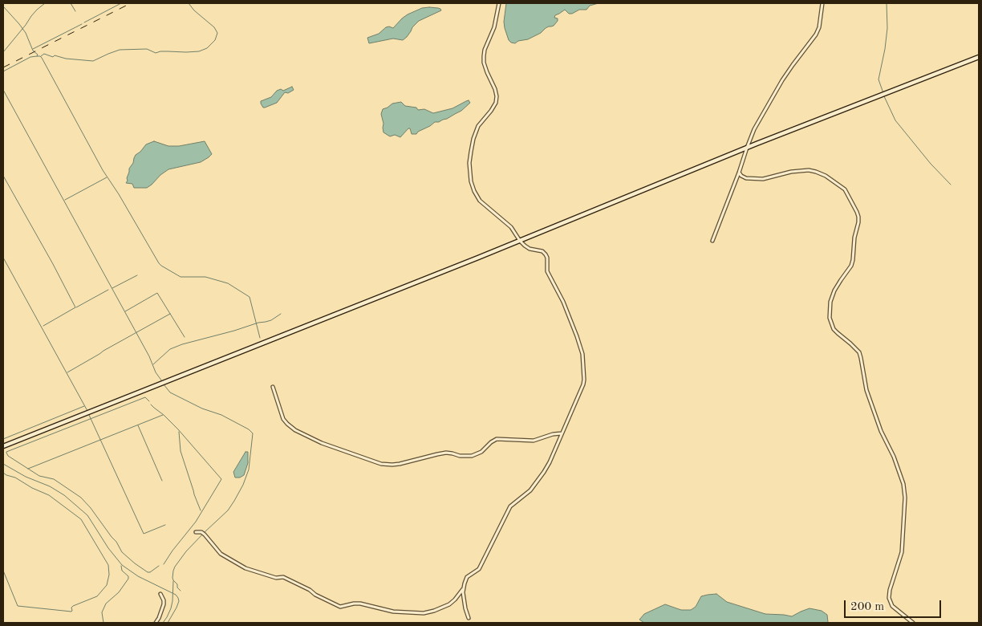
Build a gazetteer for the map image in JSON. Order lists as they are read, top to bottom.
{
  "scale_bar": "200 m"
}
